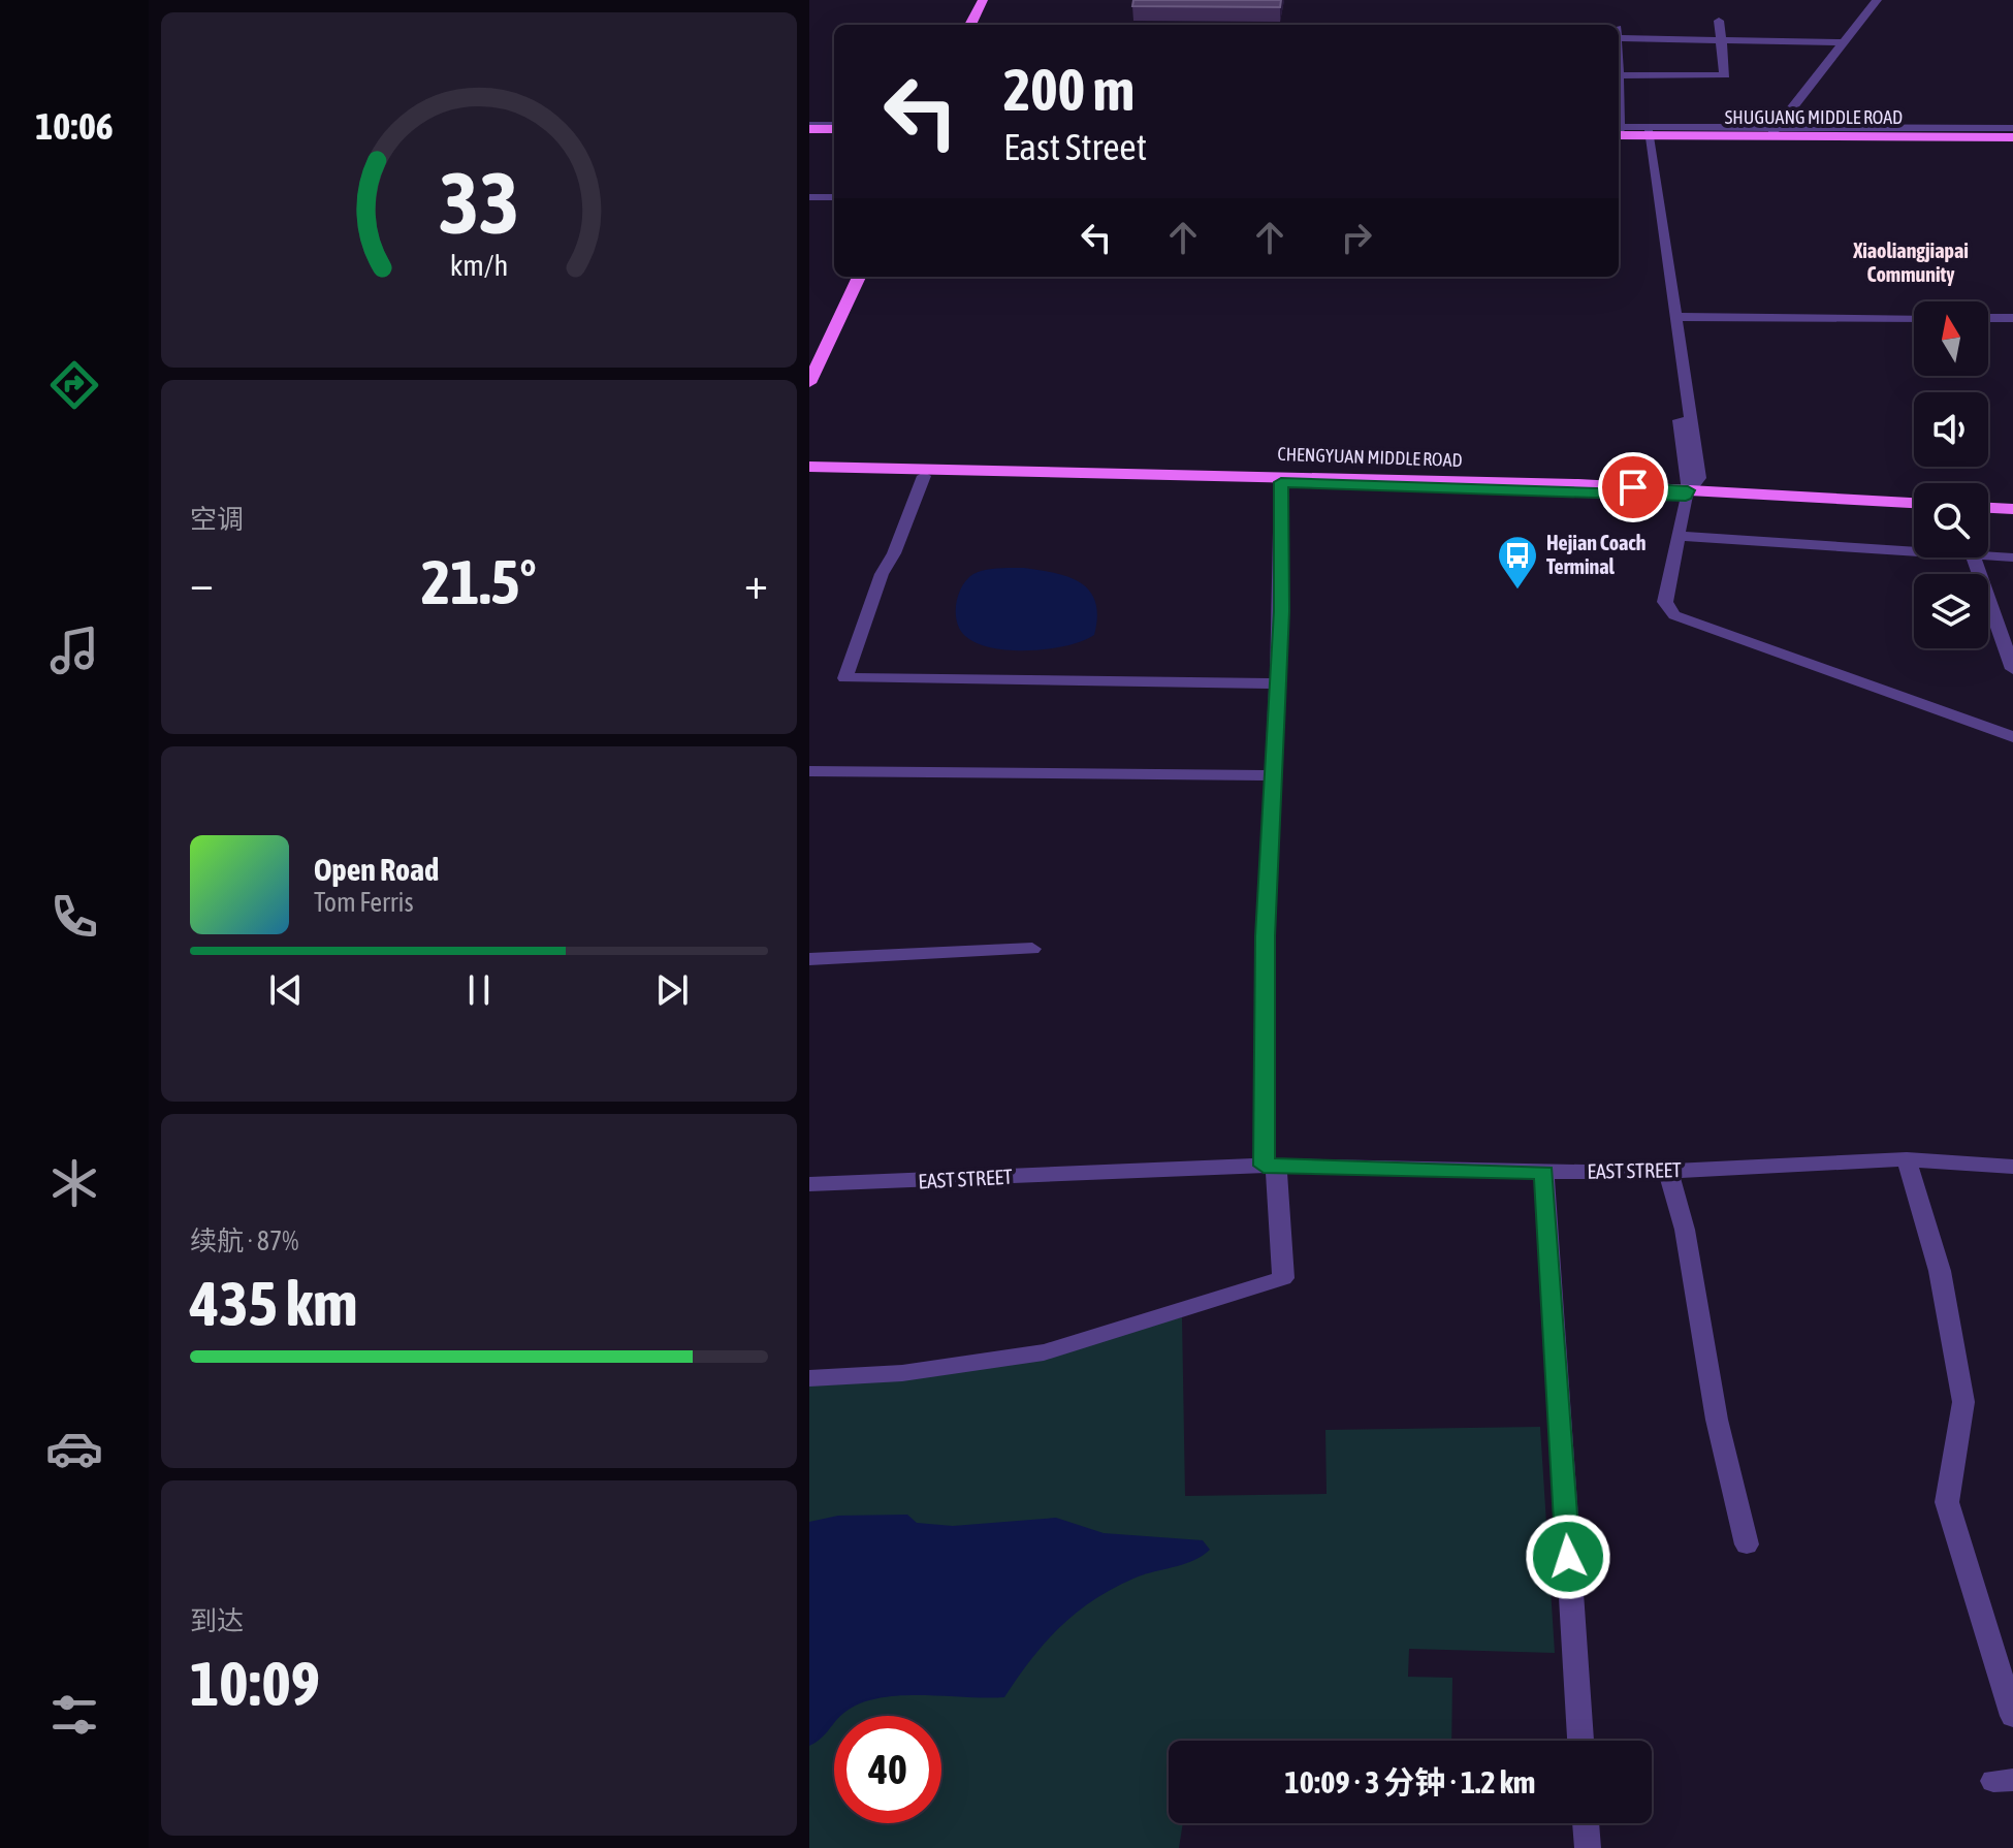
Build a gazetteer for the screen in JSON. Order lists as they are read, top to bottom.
{
  "streets": {
    "main road": ["SHUGUANG MIDDLE ROAD", "CHENGYUAN MIDDLE ROAD"],
    "street": ["EAST STREET"]
  },
  "districts": ["Xiaoliangjiapai Community"],
  "places": {
    "bus stop": ["Hejian Coach Terminal"]
  },
  "north": "top",
  "page": {
    "tabs": "10:06",
    "turn": ["200 m", "East Street"],
    "tile": [
      "空调",
      ["续航 · 87%", "435 km"],
      ["到达", "10:09"]
    ],
    "heat": ["−", "21.5°", "+"],
    "song": ["Open Road", "Tom Ferris"],
    "limit": "40",
    "trip": "10:09 · 3 分钟 · 1.2 km",
    "gauge": ["33", "km/h"]
  }
}
